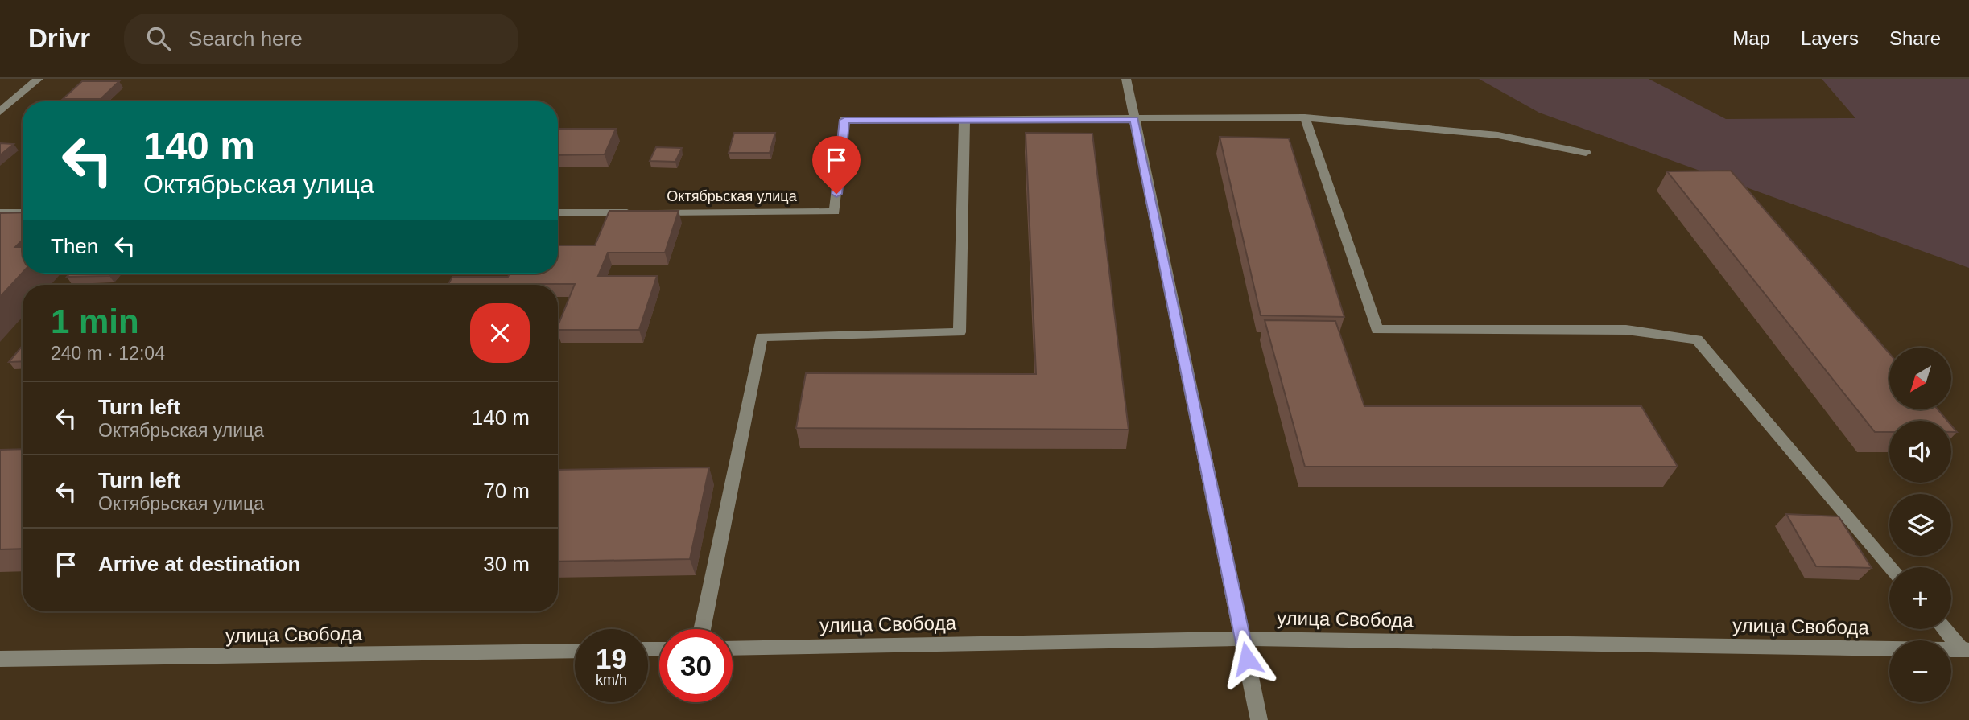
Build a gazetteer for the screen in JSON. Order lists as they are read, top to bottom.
{
  "streets": {
    "street": ["Октябрьская улица", "улица Свобода"]
  },
  "north": "bottom left",
  "page": {
    "header": "Drivr",
    "search": "Search here",
    "nav": ["Map", "Layers", "Share"],
    "turn": ["140 m", "Октябрьская улица"],
    "then": "Then",
    "heading": ["1 min", "240 m · 12:04"],
    "map_buttons": ["+", "−"],
    "list": [
      {
        "name": "Turn left",
        "note": "Октябрьская улица",
        "value": "140 m"
      },
      {
        "name": "Turn left",
        "note": "Октябрьская улица",
        "value": "70 m"
      },
      {
        "name": "Arrive at destination",
        "value": "30 m"
      }
    ],
    "speed": "19 km/h",
    "limit": "30"
  }
}
